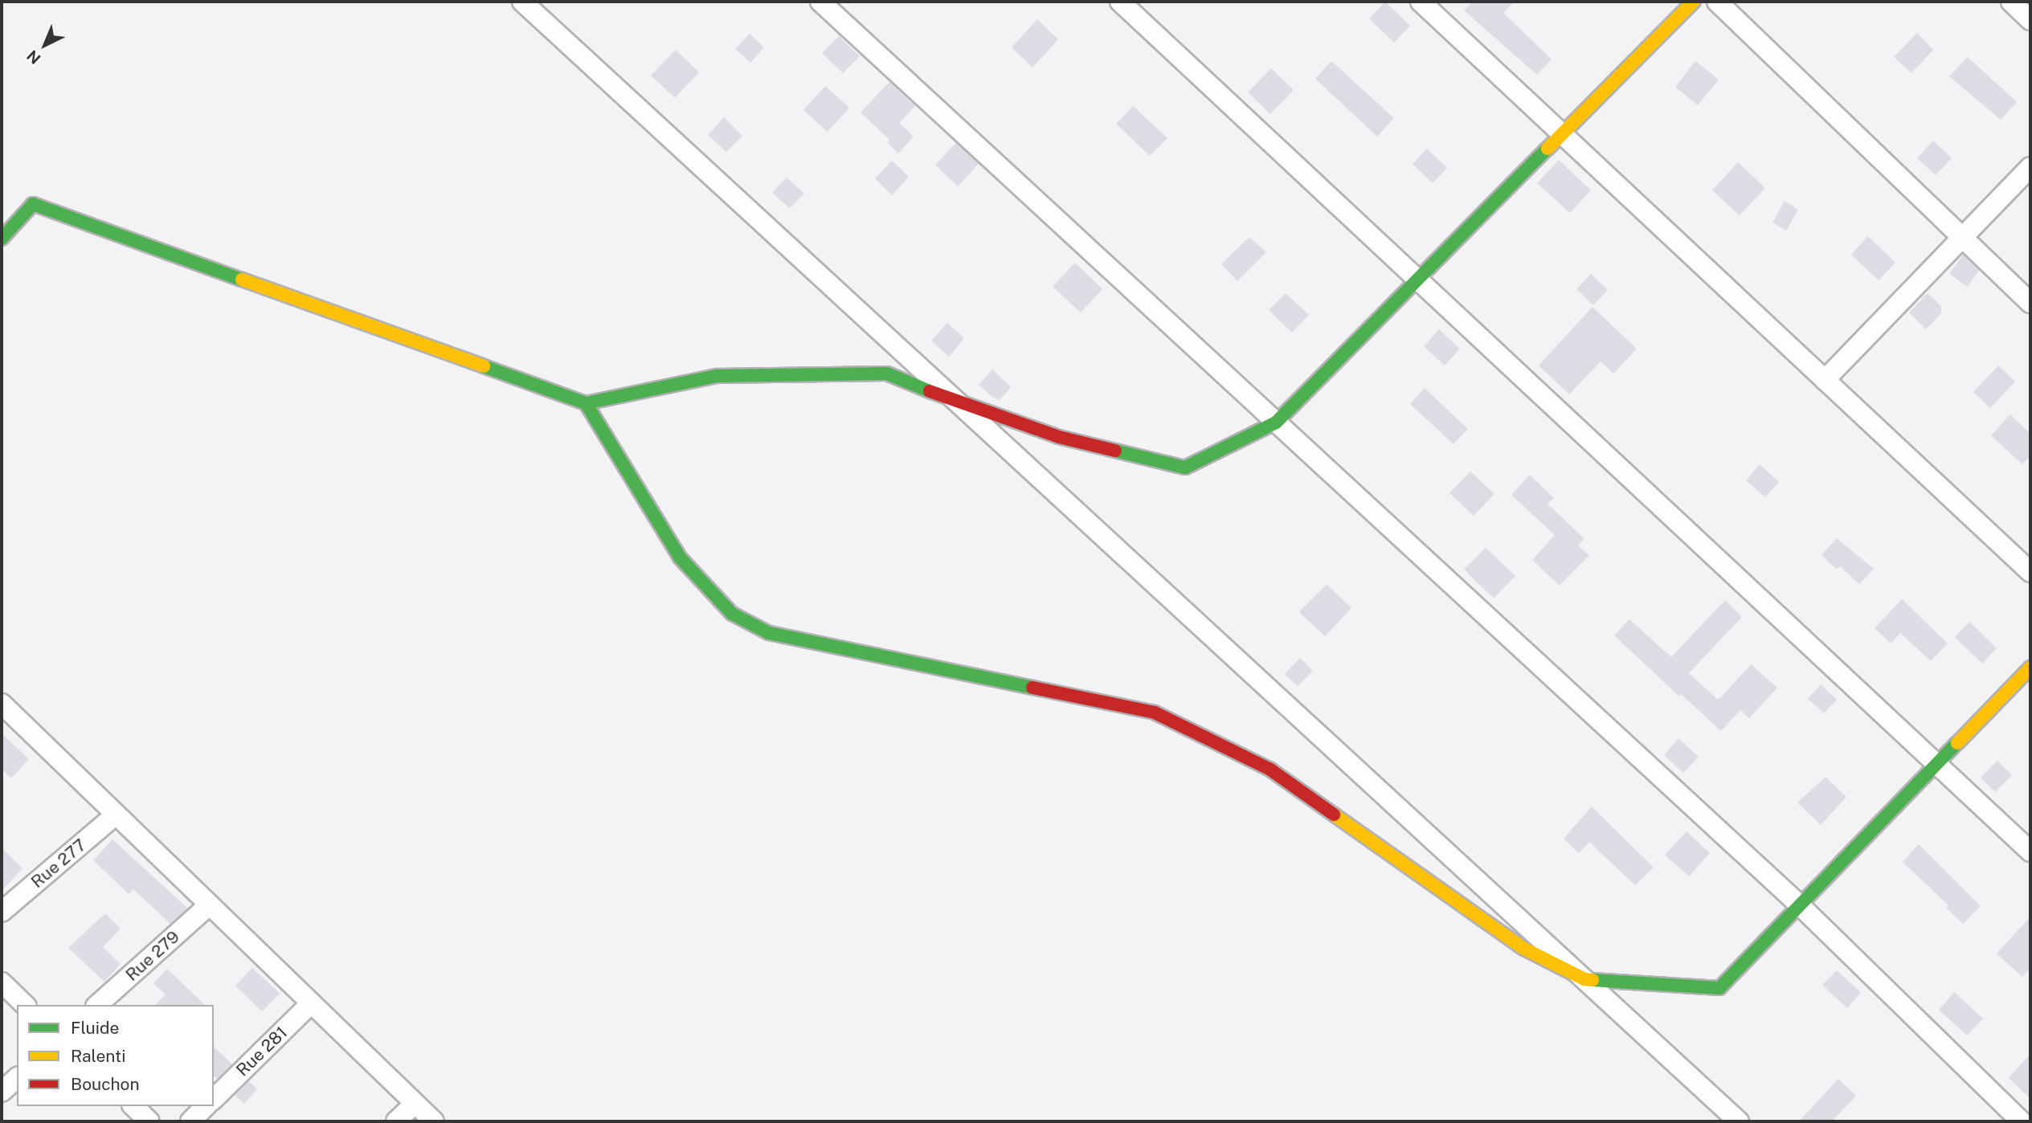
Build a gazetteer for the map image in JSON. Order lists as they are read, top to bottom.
{
  "streets": {
    "street": ["Rue 277", "Rue 279", "Rue 281"]
  },
  "legend": ["Fluide", "Ralenti", "Bouchon"],
  "north": "bottom left"
}
